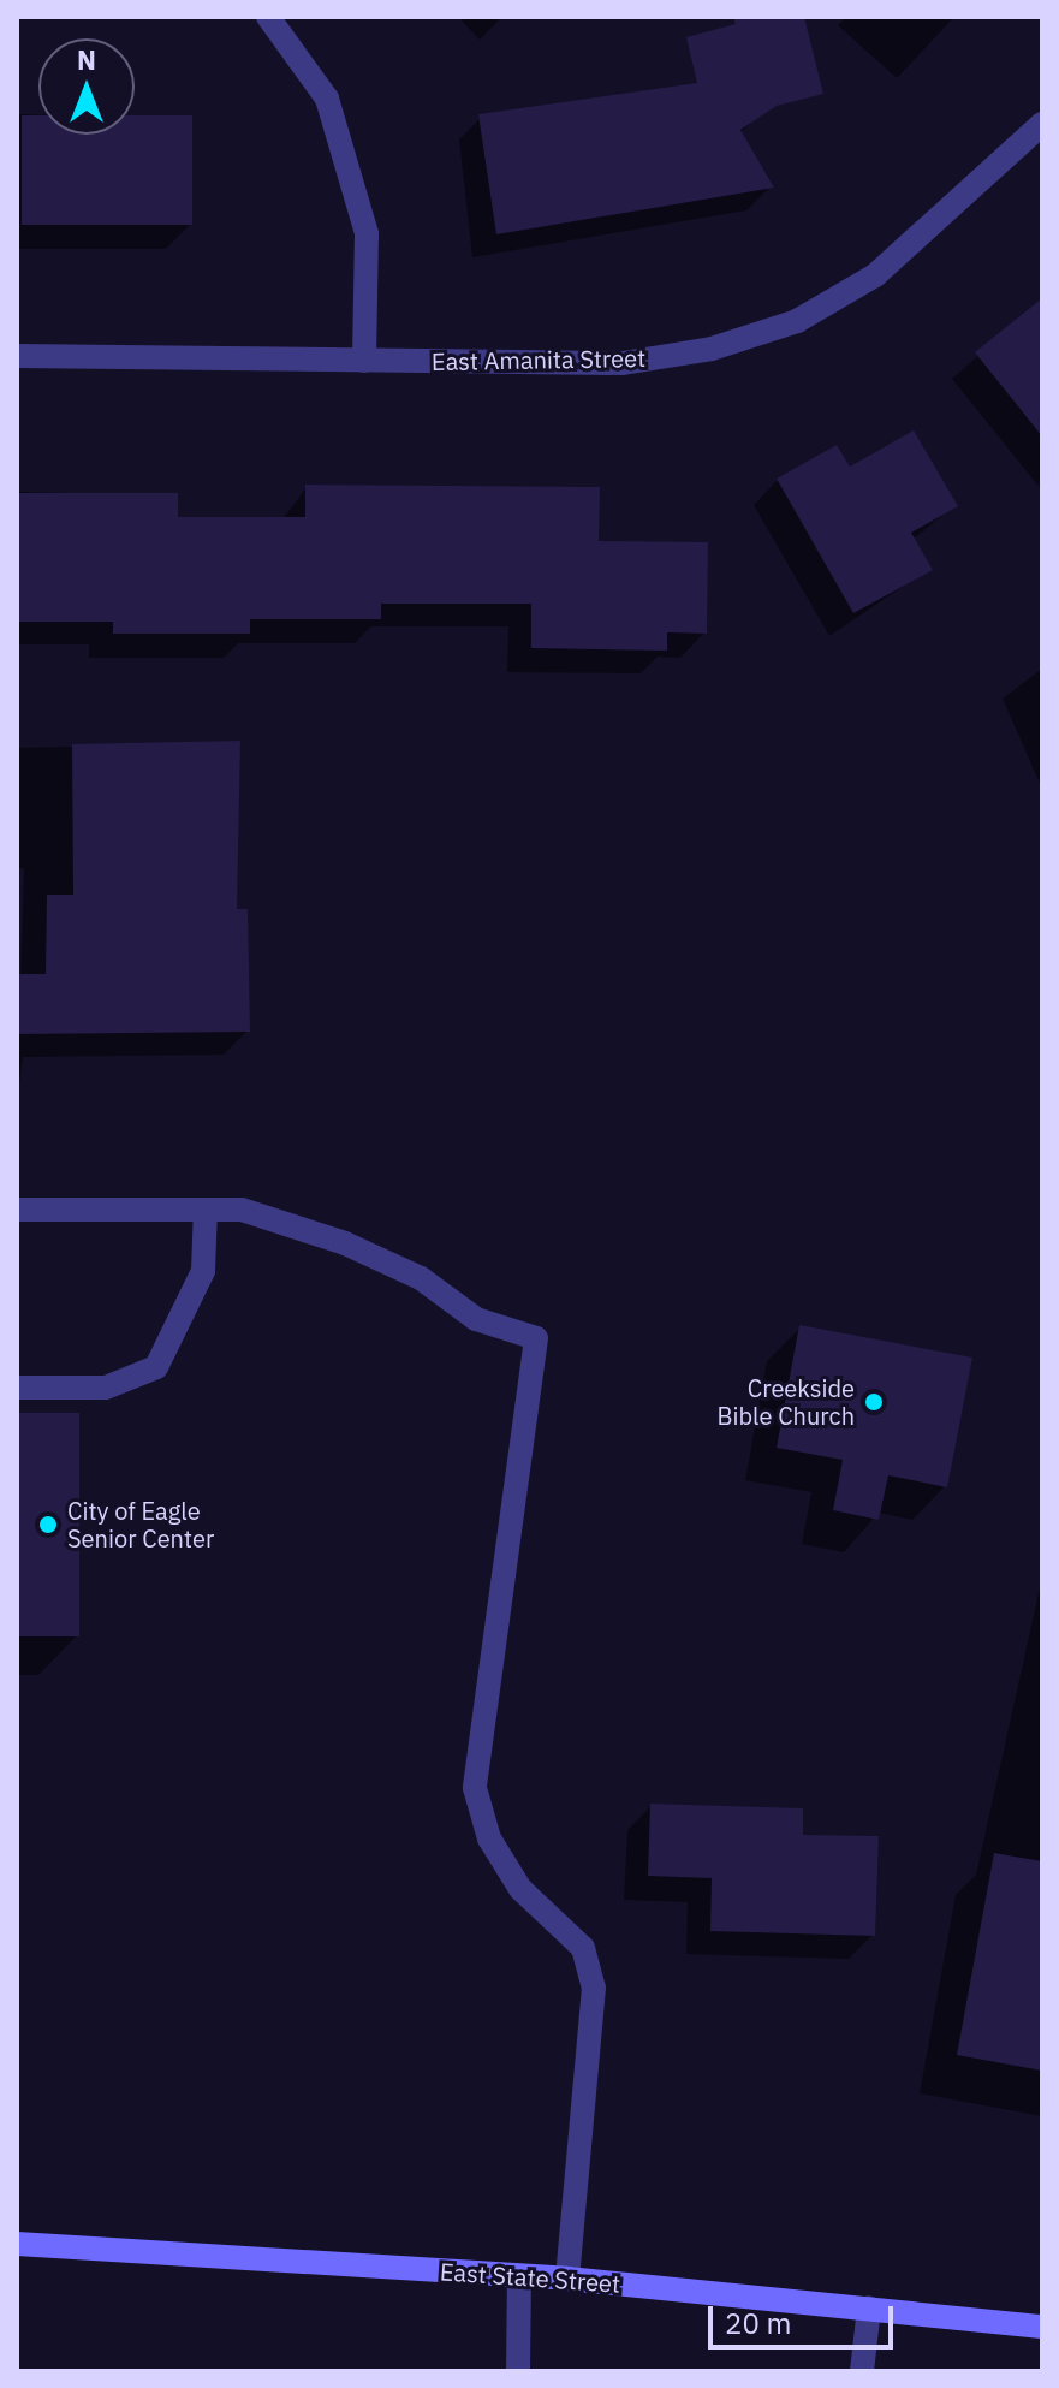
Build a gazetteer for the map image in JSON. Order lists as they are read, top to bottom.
{
  "streets": {
    "main road": ["East State Street"],
    "street": ["East Amanita Street"]
  },
  "places": ["Creekside Bible Church", "City of Eagle Senior Center"],
  "scale_bar": "20 m",
  "north": "top"
}
